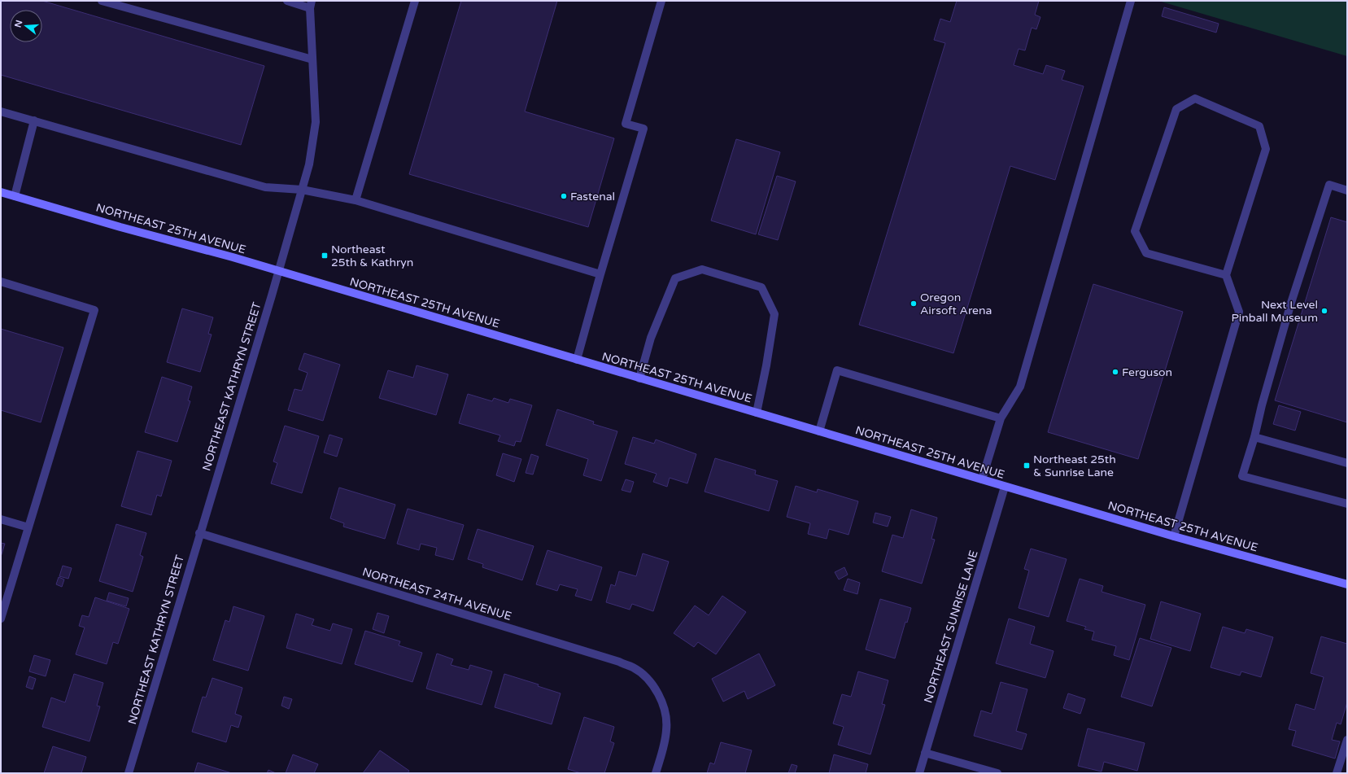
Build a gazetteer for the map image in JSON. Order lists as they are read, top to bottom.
{
  "streets": {
    "main road": ["NORTHEAST 25TH AVENUE"],
    "street": ["NORTHEAST KATHRYN STREET", "NORTHEAST 24TH AVENUE", "NORTHEAST SUNRISE LANE"]
  },
  "crossings": [
    ["NORTHEAST 25TH AVENUE", "NORTHEAST KATHRYN STREET"],
    ["NORTHEAST 25TH AVENUE", "NORTHEAST SUNRISE LANE"],
    ["NORTHEAST KATHRYN STREET", "NORTHEAST 24TH AVENUE"]
  ],
  "places": {
    "other": [
      "Fastenal",
      "Oregon Airsoft Arena",
      "Next Level Pinball Museum",
      "Ferguson"
    ],
    "transit": ["Northeast 25th & Kathryn", "Northeast 25th & Sunrise Lane"]
  },
  "north": "left"
}
